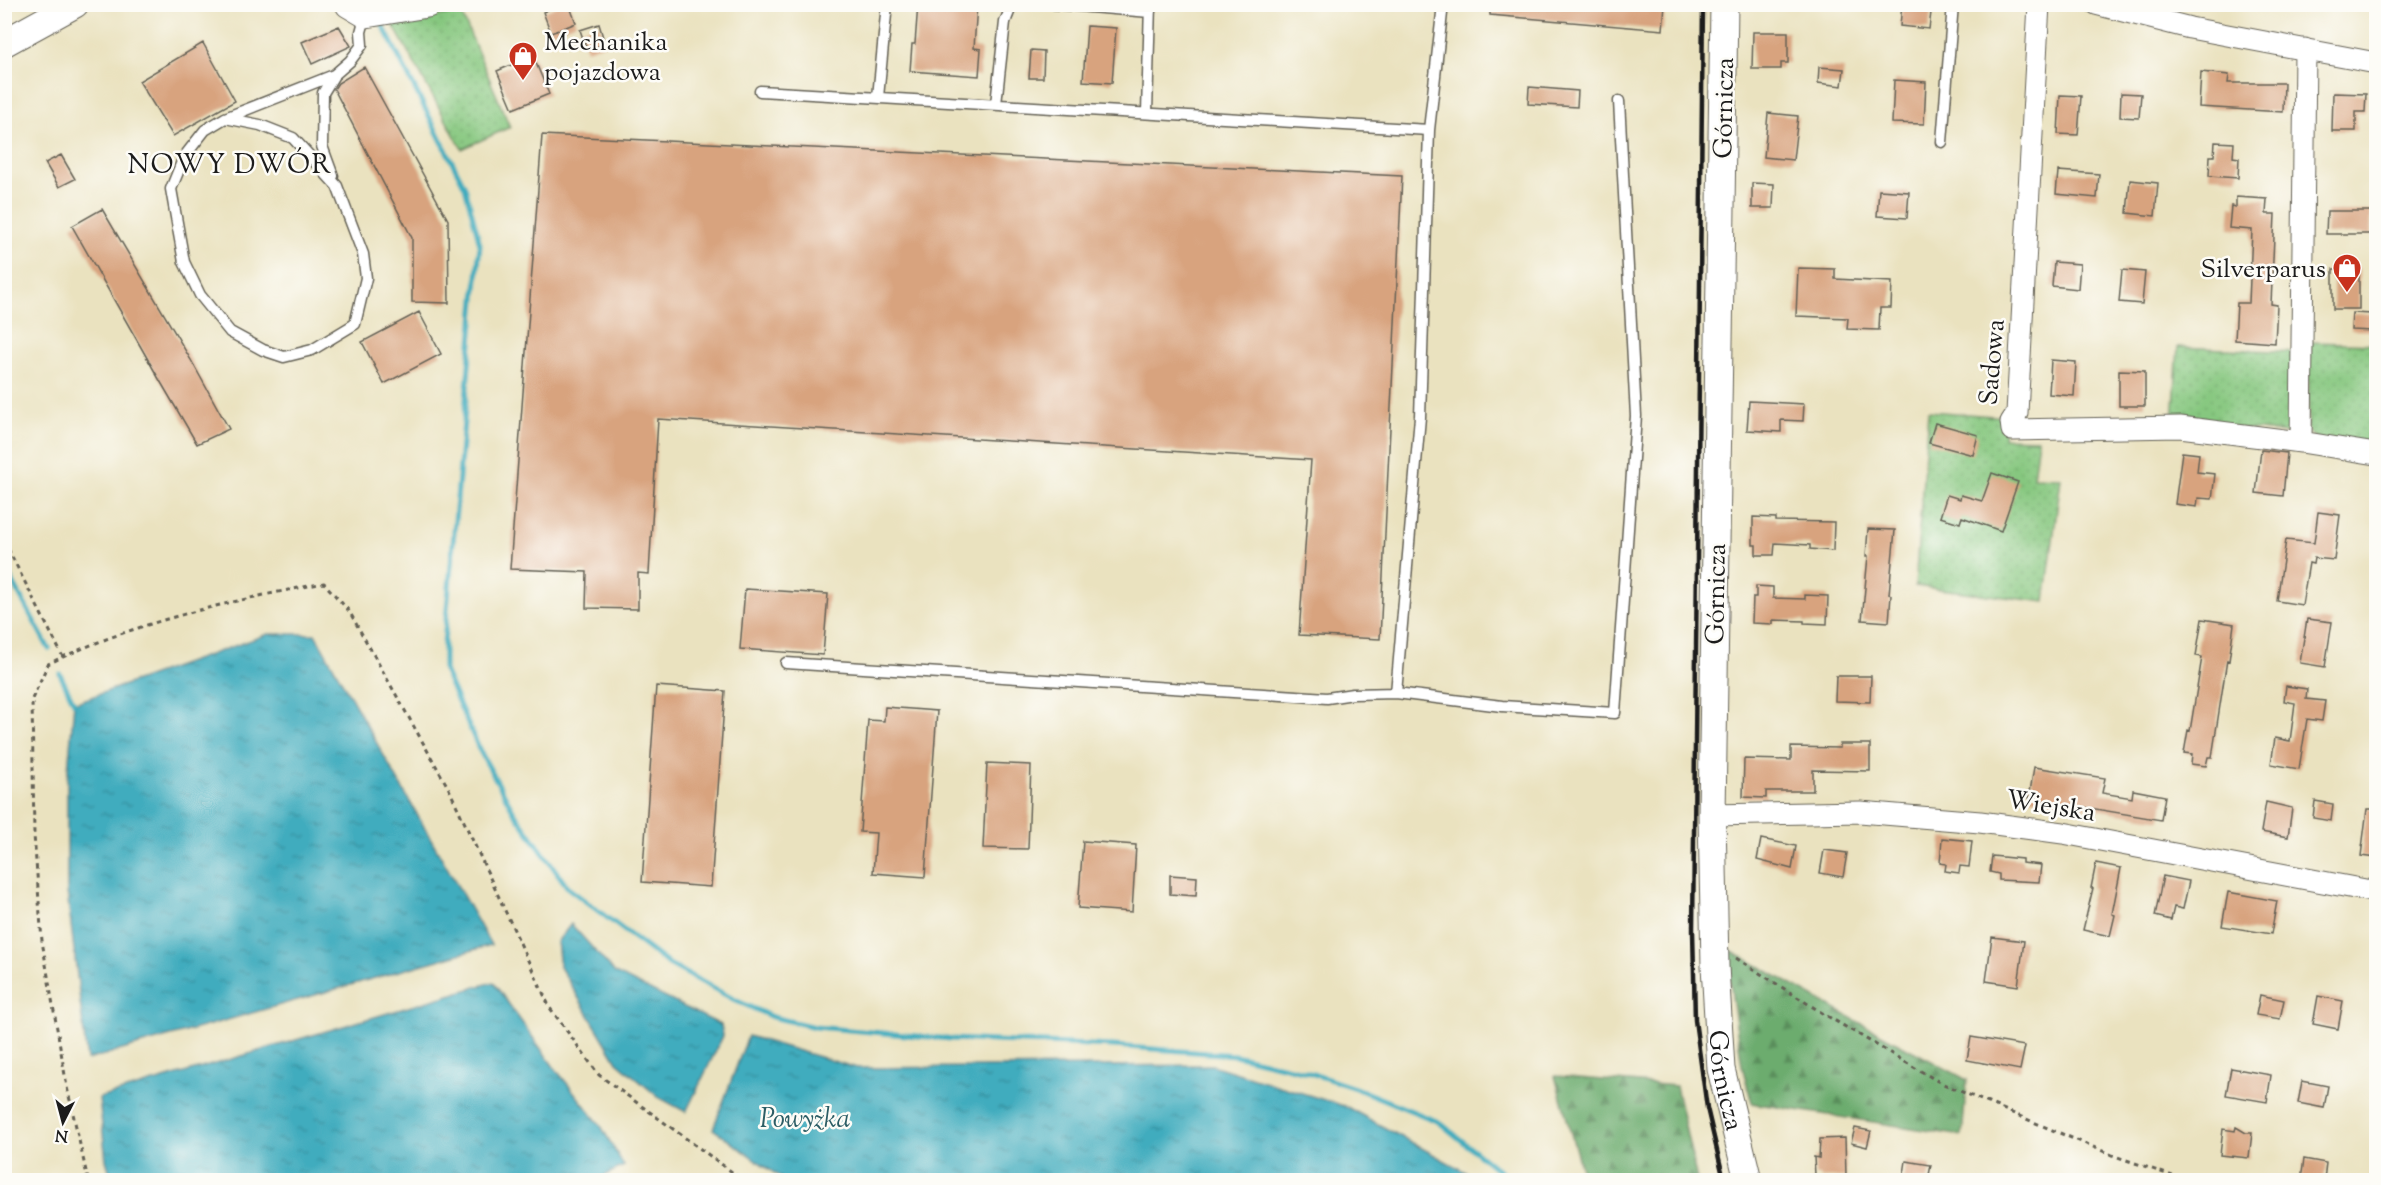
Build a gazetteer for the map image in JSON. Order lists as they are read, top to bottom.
{
  "streets": {
    "street": ["Górnicza", "Sadowa", "Wiejska"]
  },
  "crossings": [
    ["Górnicza", "Wiejska"]
  ],
  "districts": ["NOWY DWÓR"],
  "water": ["Powyżka"],
  "places": {
    "shop": ["Mechanika pojazdowa", "Silverparus"]
  },
  "north": "bottom"
}
